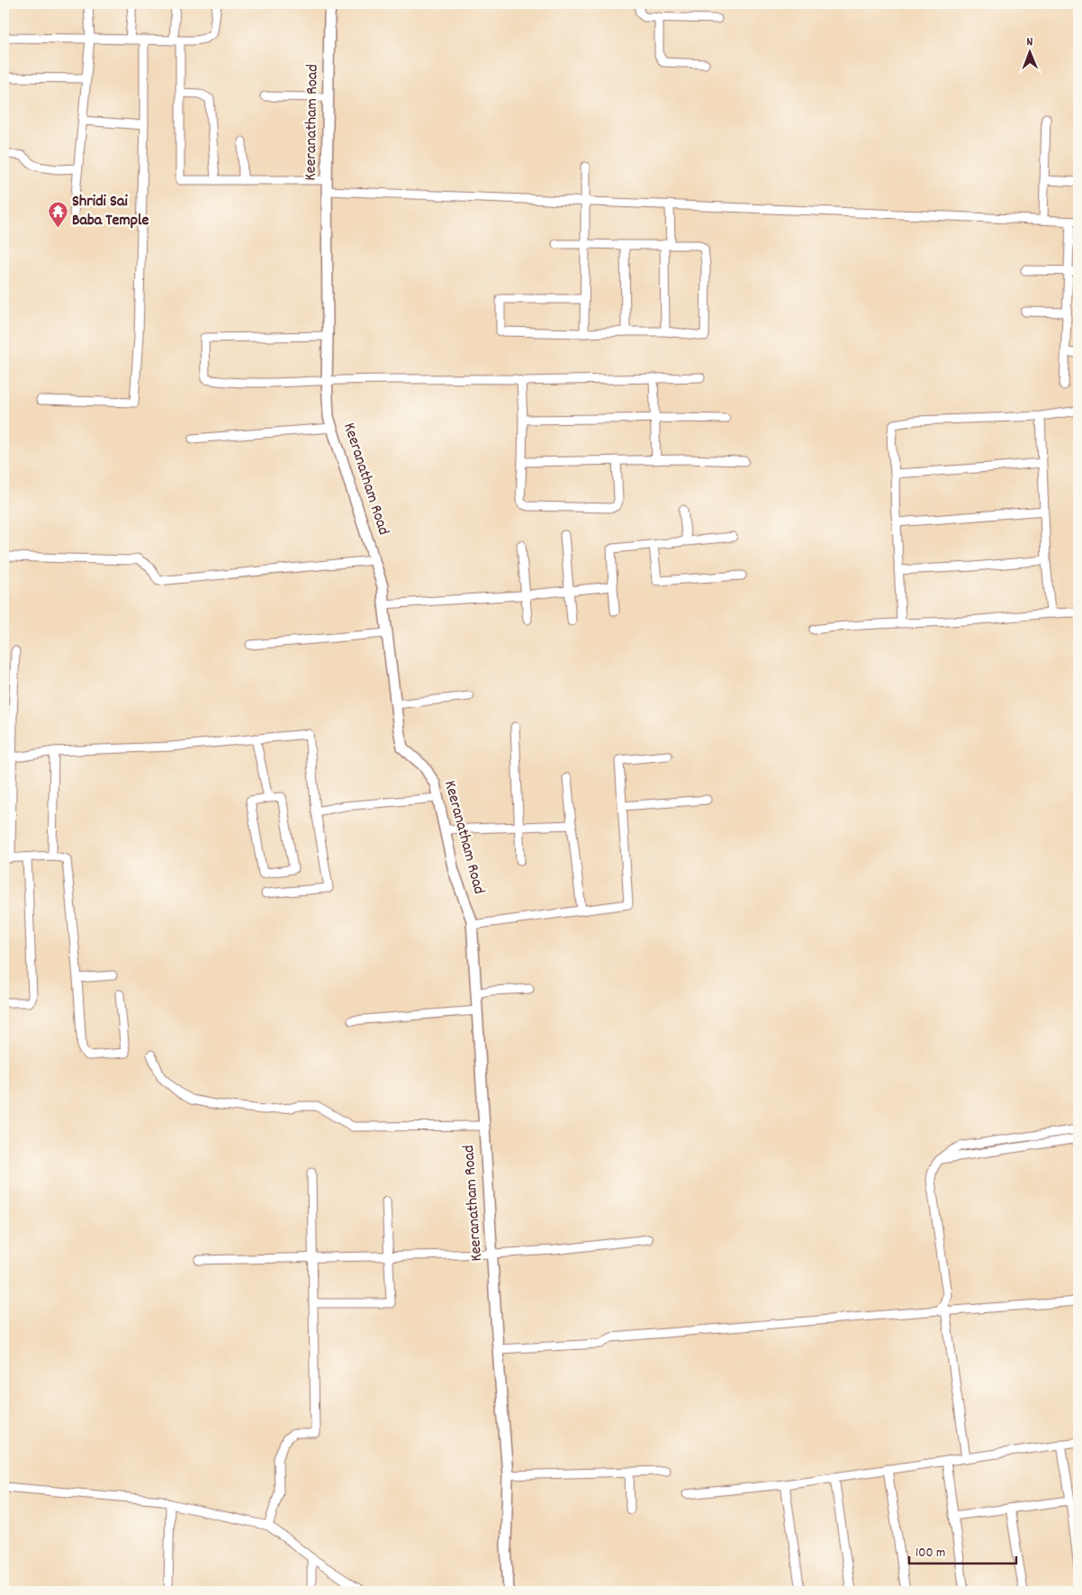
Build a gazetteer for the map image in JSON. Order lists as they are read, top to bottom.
{
  "streets": {
    "street": ["Keeranatham Road"]
  },
  "places": {
    "temple": ["Shridi Sai Baba Temple"]
  },
  "scale_bar": "100 m",
  "north": "top"
}
